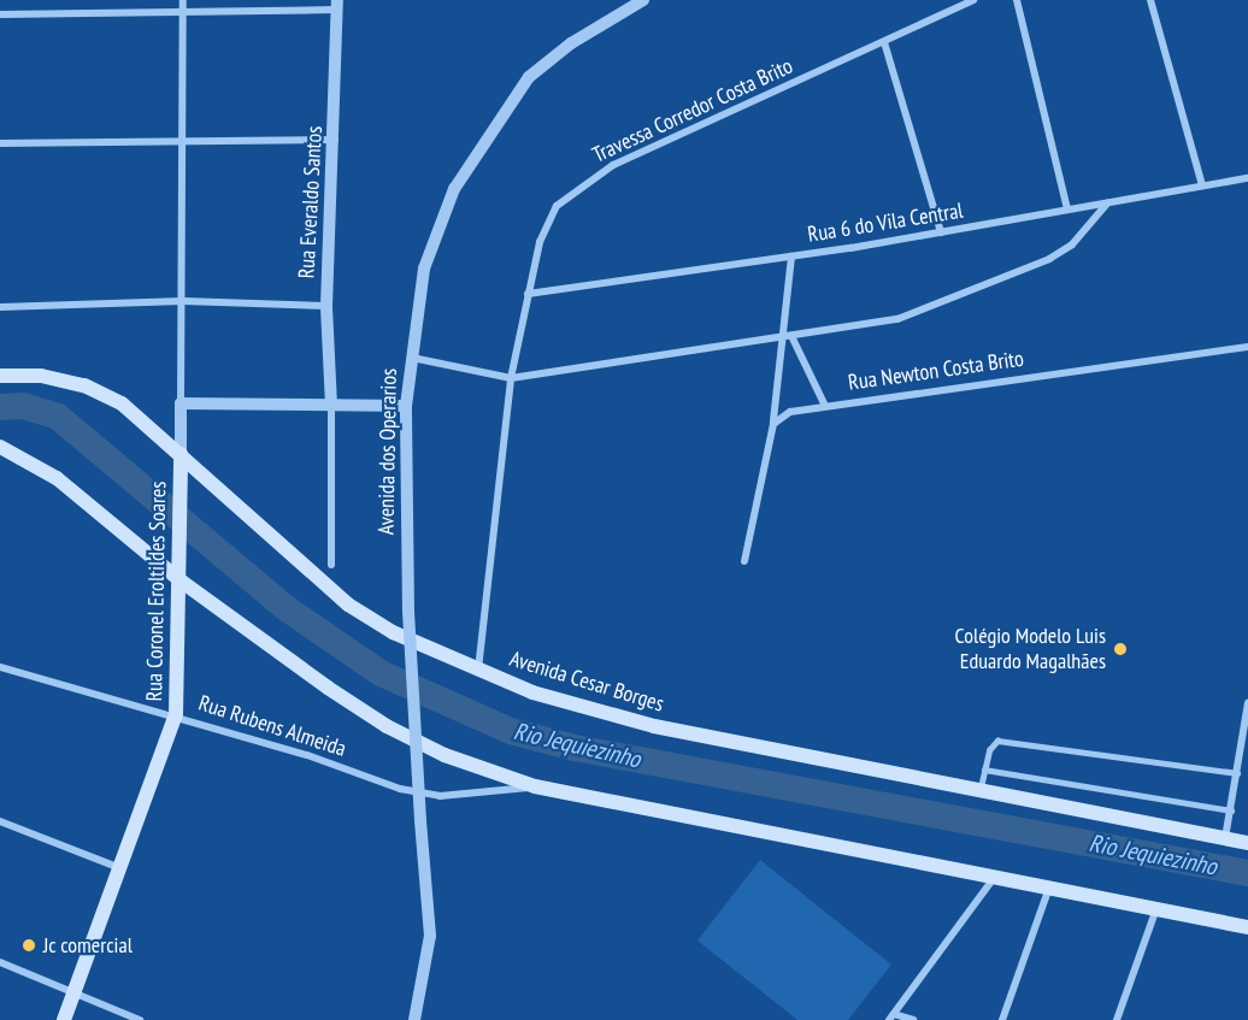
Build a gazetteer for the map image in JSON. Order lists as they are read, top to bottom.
{
  "streets": {
    "main road": ["Rua Coronel Eroltildes Soares", "Avenida Cesar Borges"],
    "street": [
      "Travessa Corredor Costa Brito",
      "Rua Everaldo Santos",
      "Rua 6 do Vila Central",
      "Rua Newton Costa Brito",
      "Avenida dos Operarios",
      "Rua Rubens Almeida"
    ]
  },
  "crossings": [
    ["Travessa Corredor Costa Brito", "Rua 6 do Vila Central"],
    ["Travessa Corredor Costa Brito", "Avenida Cesar Borges"],
    ["Rua Coronel Eroltildes Soares", "Avenida Cesar Borges"],
    ["Rua Coronel Eroltildes Soares", "Rua Rubens Almeida"]
  ],
  "water": ["Rio Jequiezinho"],
  "places": ["Colégio Modelo Luis Eduardo Magalhães", "Jc comercial"]
}
